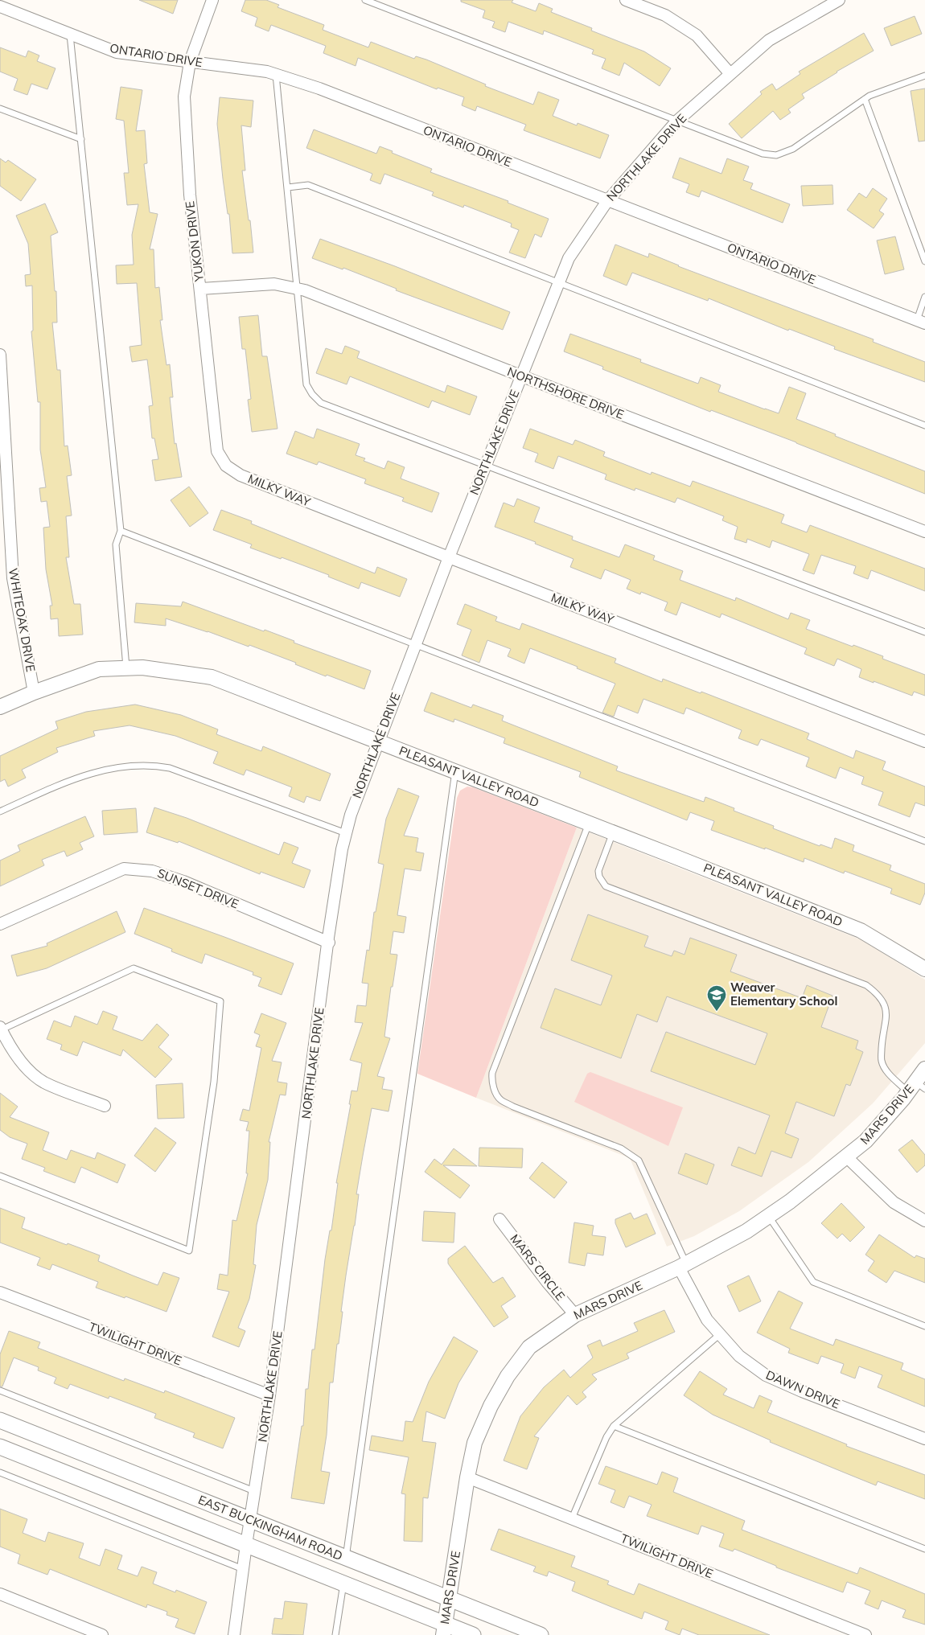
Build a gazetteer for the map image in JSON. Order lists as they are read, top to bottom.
{
  "streets": {
    "main road": ["EAST BUCKINGHAM ROAD"],
    "street": [
      "ONTARIO DRIVE",
      "NORTHLAKE DRIVE",
      "YUKON DRIVE",
      "NORTHSHORE DRIVE",
      "MILKY WAY",
      "WHITEOAK DRIVE",
      "PLEASANT VALLEY ROAD",
      "SUNSET DRIVE",
      "MARS DRIVE",
      "MARS CIRCLE",
      "TWILIGHT DRIVE",
      "DAWN DRIVE"
    ]
  },
  "crossings": [
    ["ONTARIO DRIVE", "NORTHLAKE DRIVE"],
    ["ONTARIO DRIVE", "YUKON DRIVE"],
    ["NORTHLAKE DRIVE", "NORTHSHORE DRIVE"],
    ["NORTHLAKE DRIVE", "MILKY WAY"],
    ["NORTHLAKE DRIVE", "PLEASANT VALLEY ROAD"],
    ["NORTHLAKE DRIVE", "SUNSET DRIVE"],
    ["NORTHLAKE DRIVE", "TWILIGHT DRIVE"],
    ["NORTHLAKE DRIVE", "EAST BUCKINGHAM ROAD"],
    ["YUKON DRIVE", "NORTHSHORE DRIVE"],
    ["YUKON DRIVE", "MILKY WAY"],
    ["WHITEOAK DRIVE", "PLEASANT VALLEY ROAD"],
    ["MARS DRIVE", "MARS CIRCLE"],
    ["MARS DRIVE", "TWILIGHT DRIVE"],
    ["MARS DRIVE", "DAWN DRIVE"],
    ["MARS DRIVE", "EAST BUCKINGHAM ROAD"]
  ],
  "places": {
    "school or university": ["Weaver Elementary School"]
  }
}
